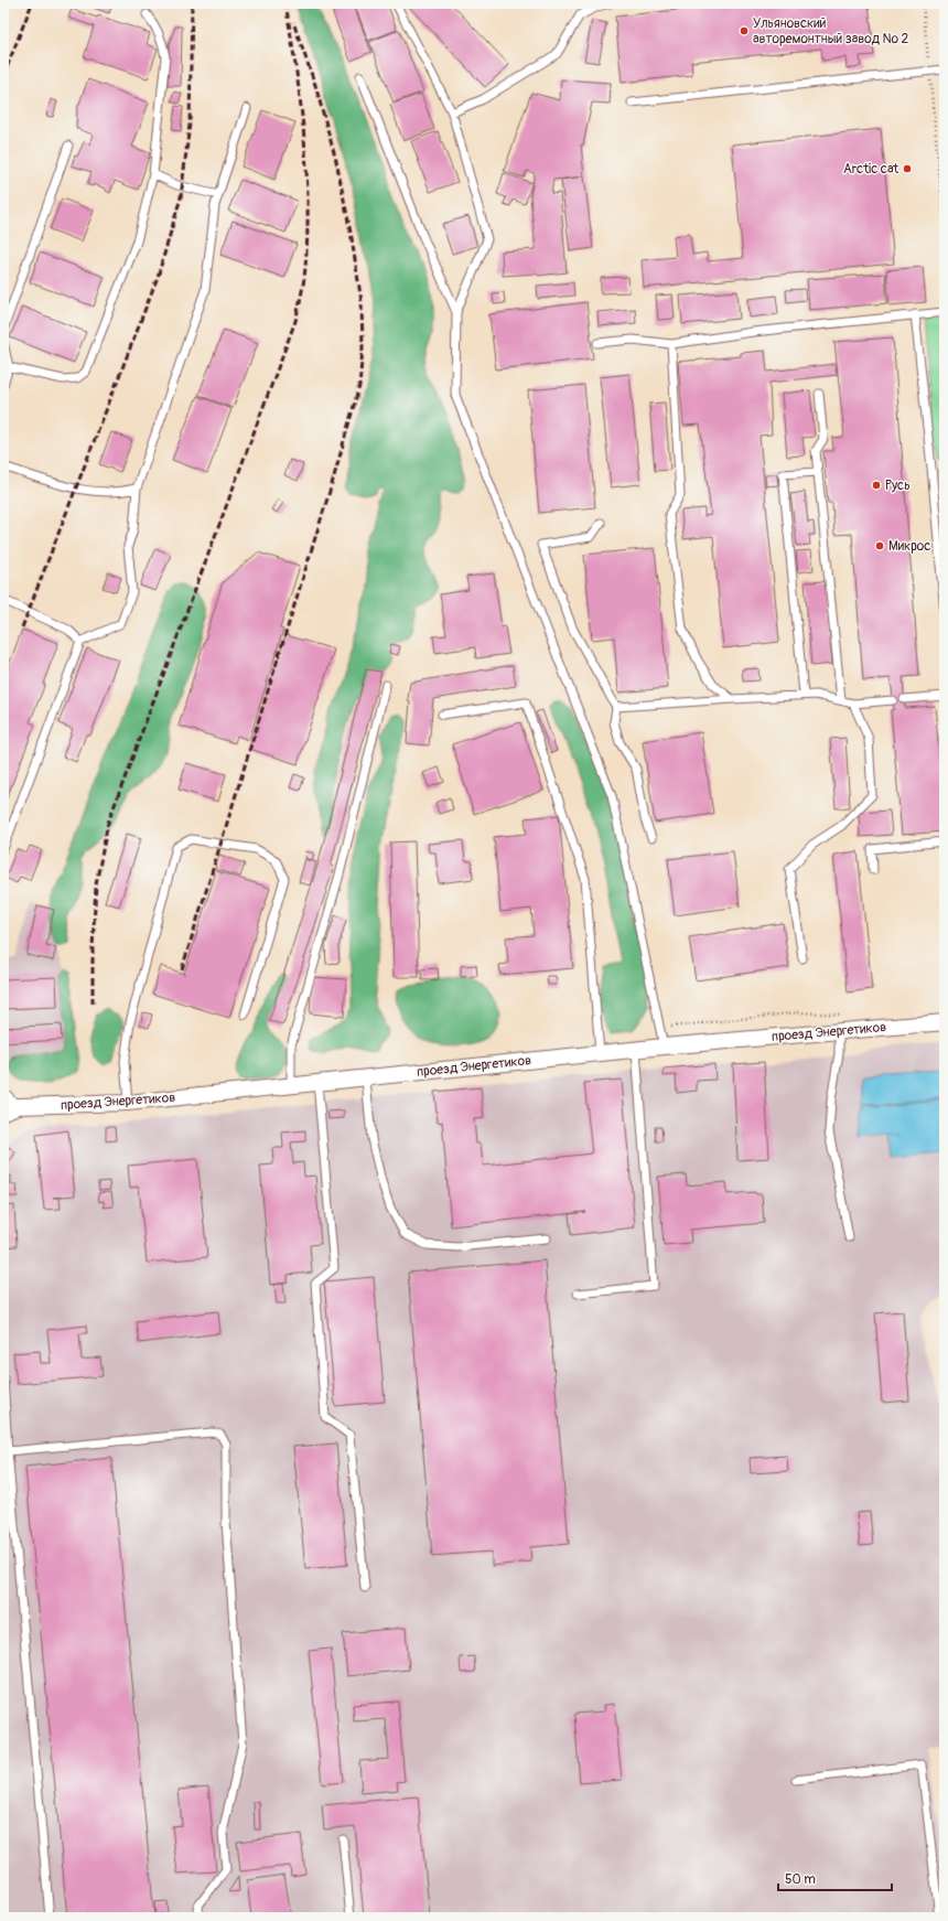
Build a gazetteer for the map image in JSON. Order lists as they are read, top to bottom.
{
  "streets": {
    "street": ["проезд Энергетиков"]
  },
  "places": [
    "Ульяновский авторемонтный завод № 2",
    "Arctic cat",
    "Русь",
    "Микрос"
  ],
  "scale_bar": "50 m"
}
